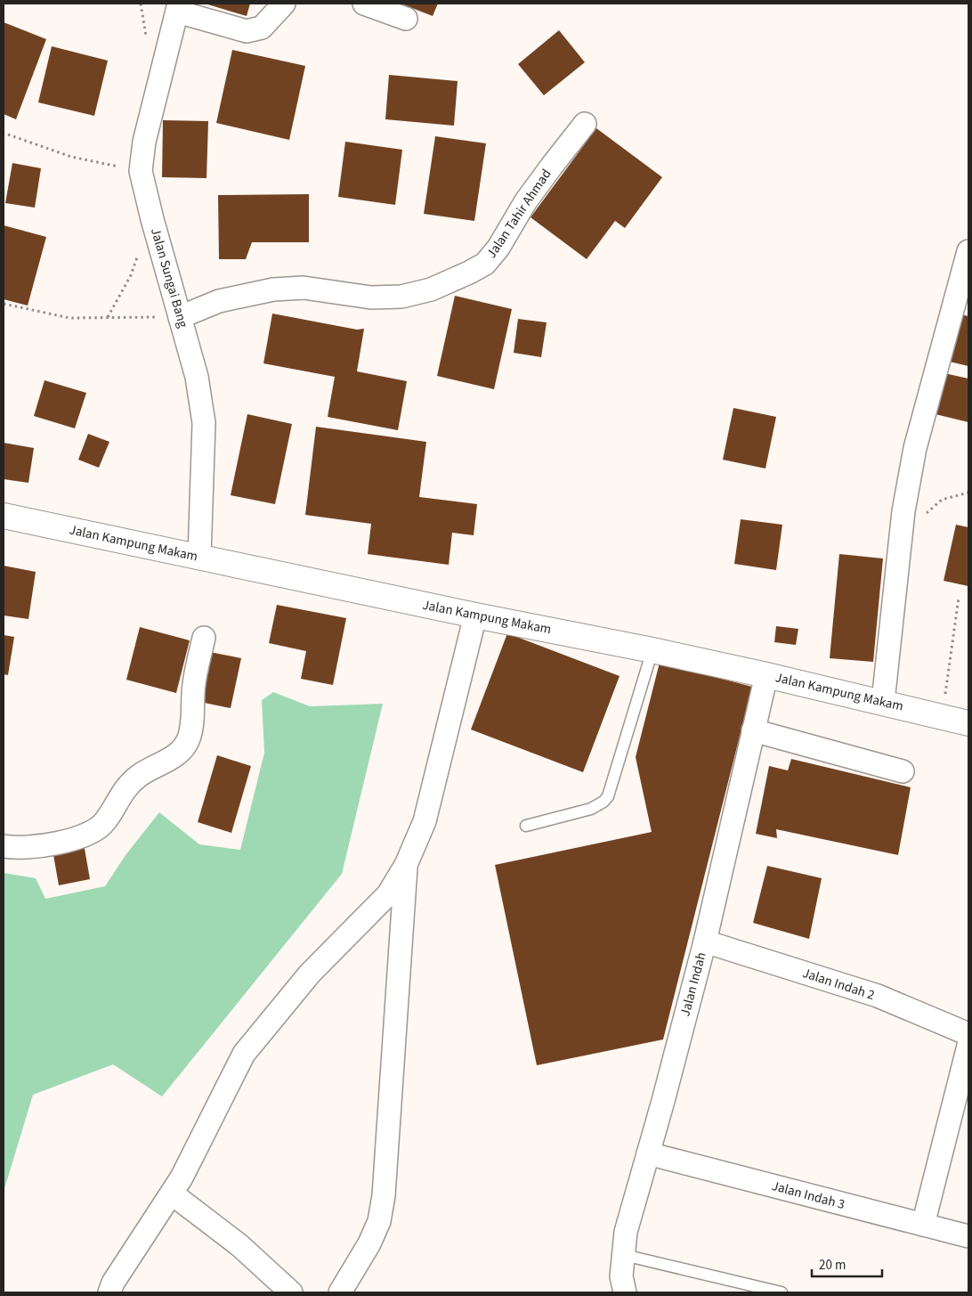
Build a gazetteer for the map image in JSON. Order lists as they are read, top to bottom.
{
  "streets": {
    "street": [
      "Jalan Tahir Ahmad",
      "Jalan Sungai Bang",
      "Jalan Kampung Makam",
      "Jalan Indah",
      "Jalan Indah 2",
      "Jalan Indah 3"
    ]
  },
  "crossings": [
    ["Jalan Tahir Ahmad", "Jalan Sungai Bang"],
    ["Jalan Sungai Bang", "Jalan Kampung Makam"],
    ["Jalan Kampung Makam", "Jalan Indah"],
    ["Jalan Indah", "Jalan Indah 2"],
    ["Jalan Indah", "Jalan Indah 3"]
  ],
  "scale_bar": "20 m"
}
